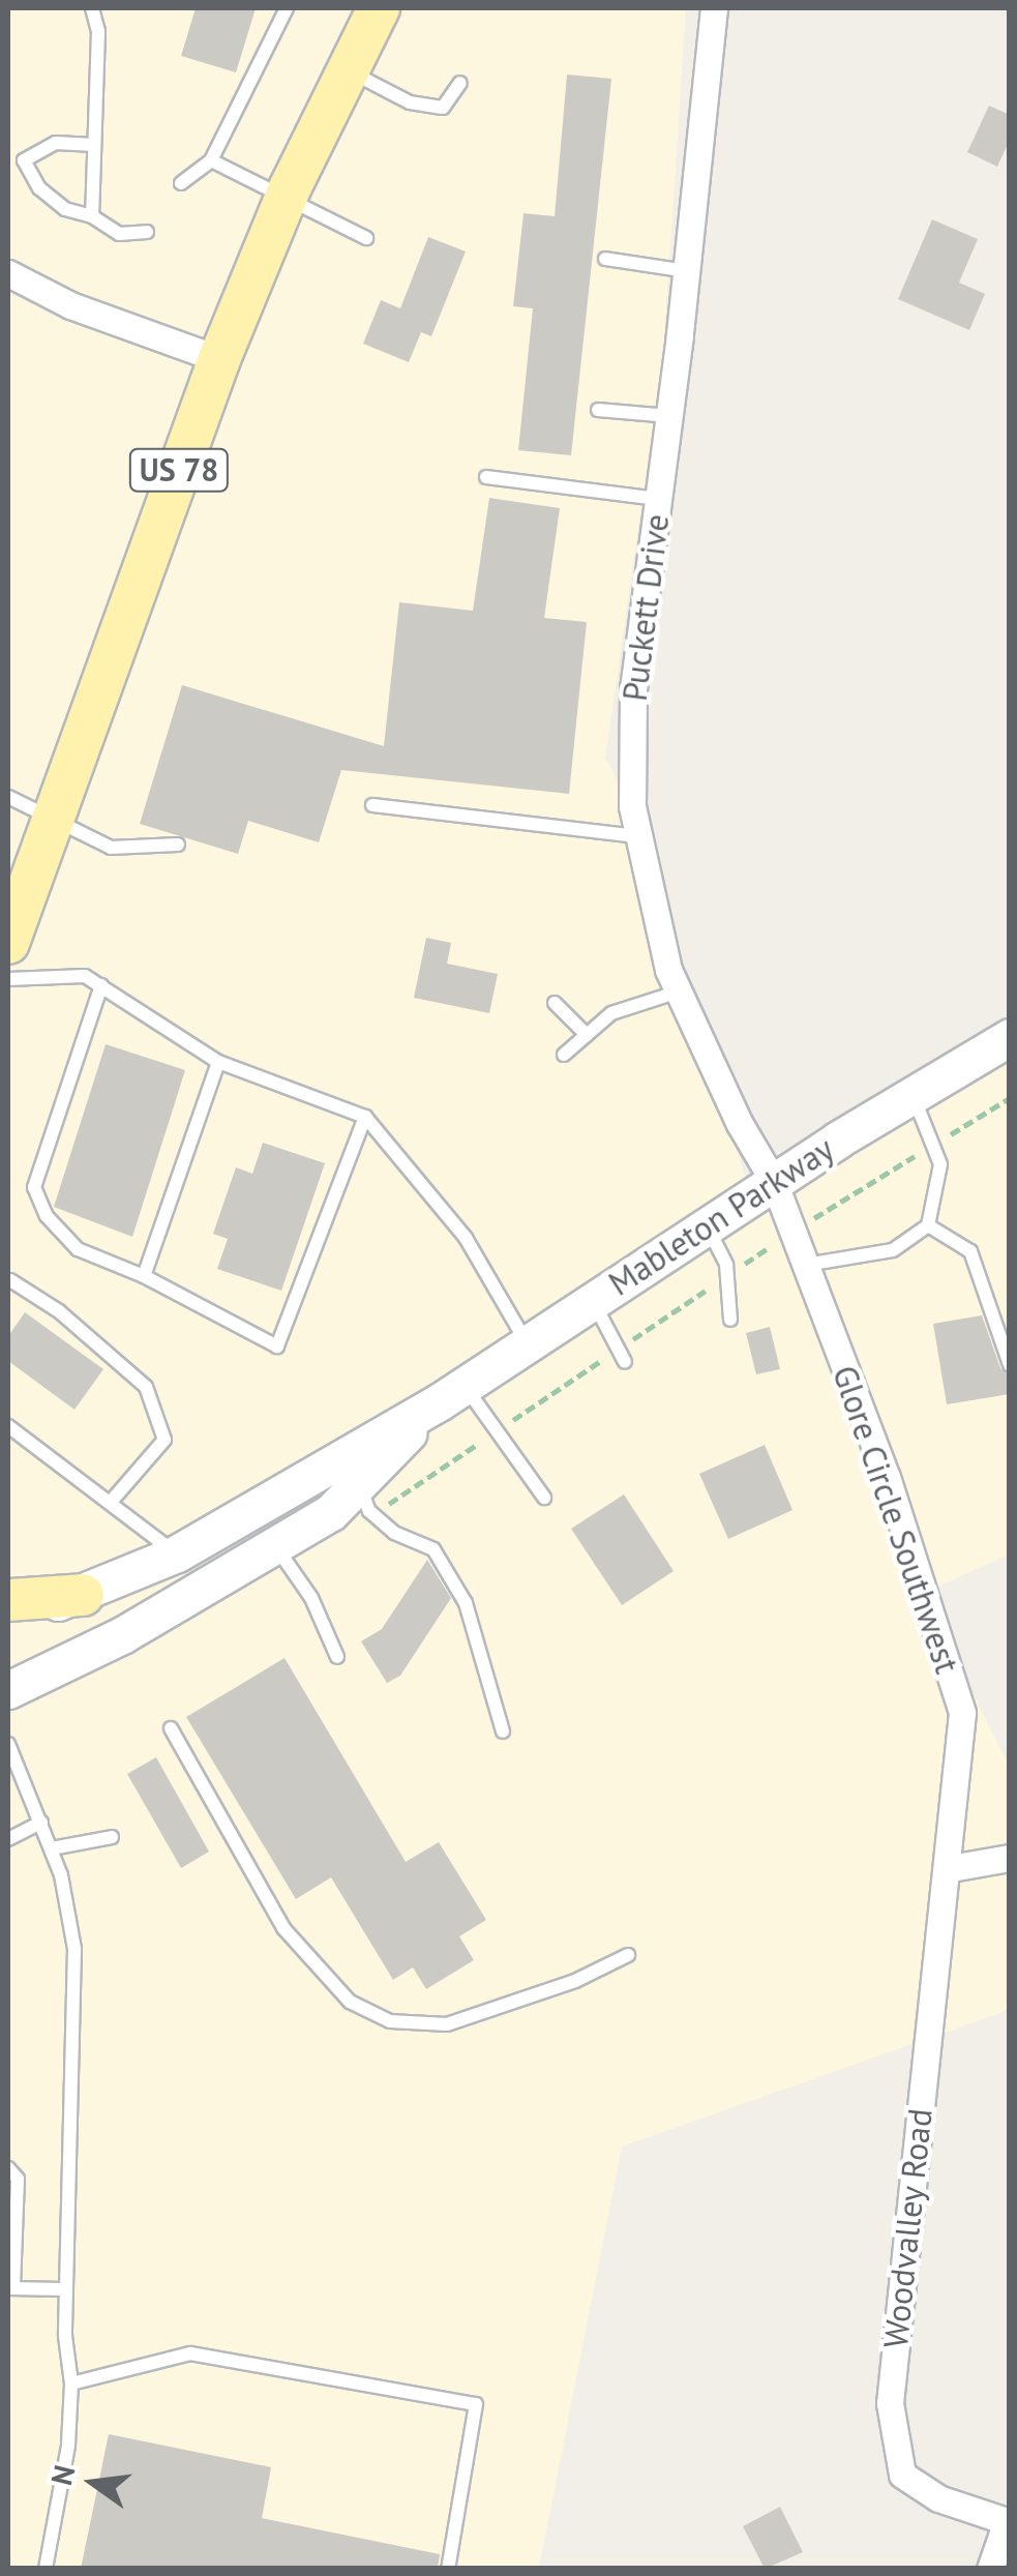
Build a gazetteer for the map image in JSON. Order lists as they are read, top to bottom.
{
  "streets": {
    "main road": ["US 78", "Mableton Parkway"],
    "street": ["Puckett Drive", "Glore Circle Southwest", "Woodvalley Road"]
  },
  "crossings": [
    ["Puckett Drive", "Mableton Parkway"],
    ["Puckett Drive", "Glore Circle Southwest"],
    ["Mableton Parkway", "Glore Circle Southwest"],
    ["Glore Circle Southwest", "Woodvalley Road"]
  ],
  "north": "left"
}
